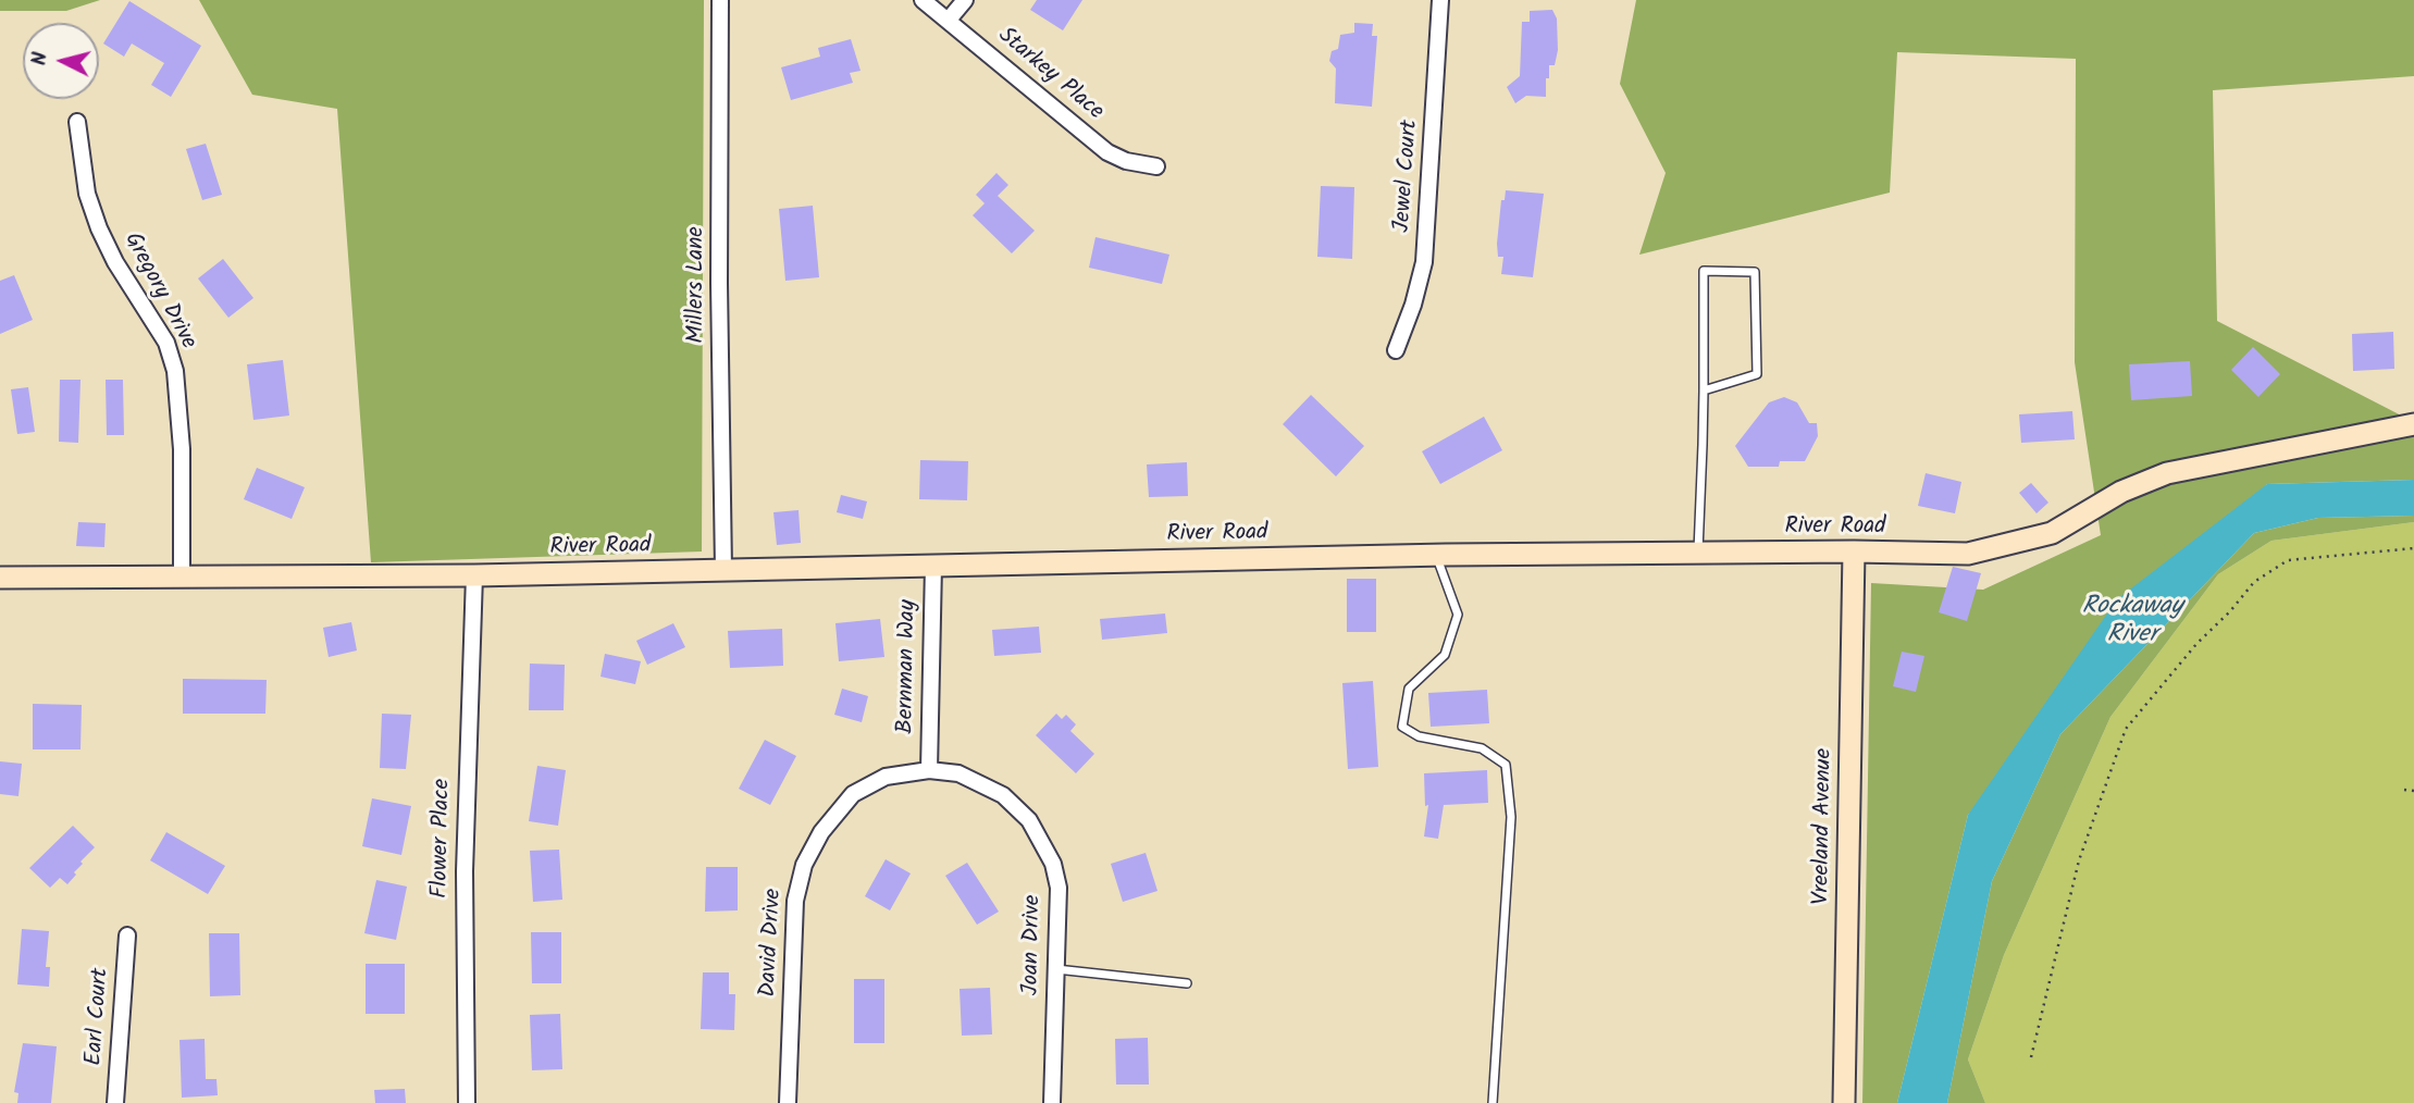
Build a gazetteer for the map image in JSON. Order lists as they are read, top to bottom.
{
  "streets": {
    "street": [
      "Starkey Place",
      "Jewel Court",
      "Millers Lane",
      "Gregory Drive",
      "River Road",
      "Bernman Way",
      "Vreeland Avenue",
      "Flower Place",
      "David Drive",
      "Joan Drive",
      "Earl Court"
    ]
  },
  "crossings": [
    ["Millers Lane", "River Road"],
    ["Gregory Drive", "River Road"],
    ["River Road", "Bernman Way"],
    ["River Road", "Vreeland Avenue"],
    ["River Road", "Flower Place"],
    ["Bernman Way", "David Drive"],
    ["Bernman Way", "Joan Drive"],
    ["David Drive", "Joan Drive"]
  ],
  "water": ["Rockaway River"],
  "north": "left"
}
